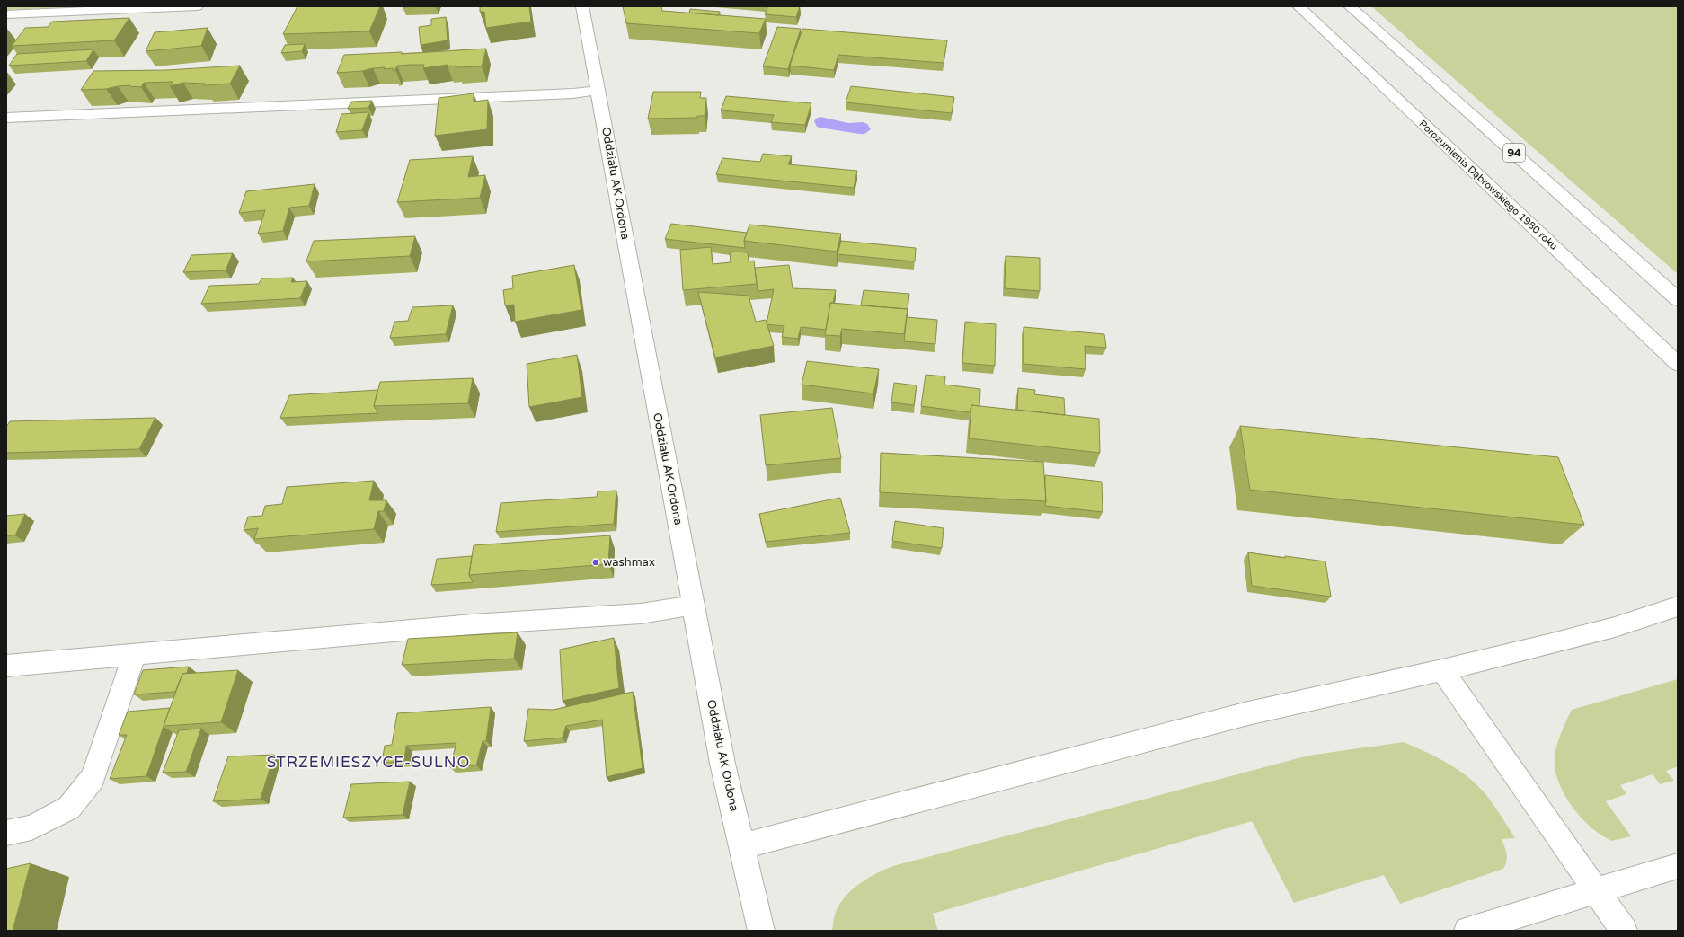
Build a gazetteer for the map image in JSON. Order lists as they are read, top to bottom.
{
  "streets": {
    "street": ["94", "Oddziału AK Ordona", "Porozumienia Dąbrowskiego 1980 roku"]
  },
  "districts": ["STRZEMIESZYCE-SULNO"],
  "places": ["washmax"]
}
